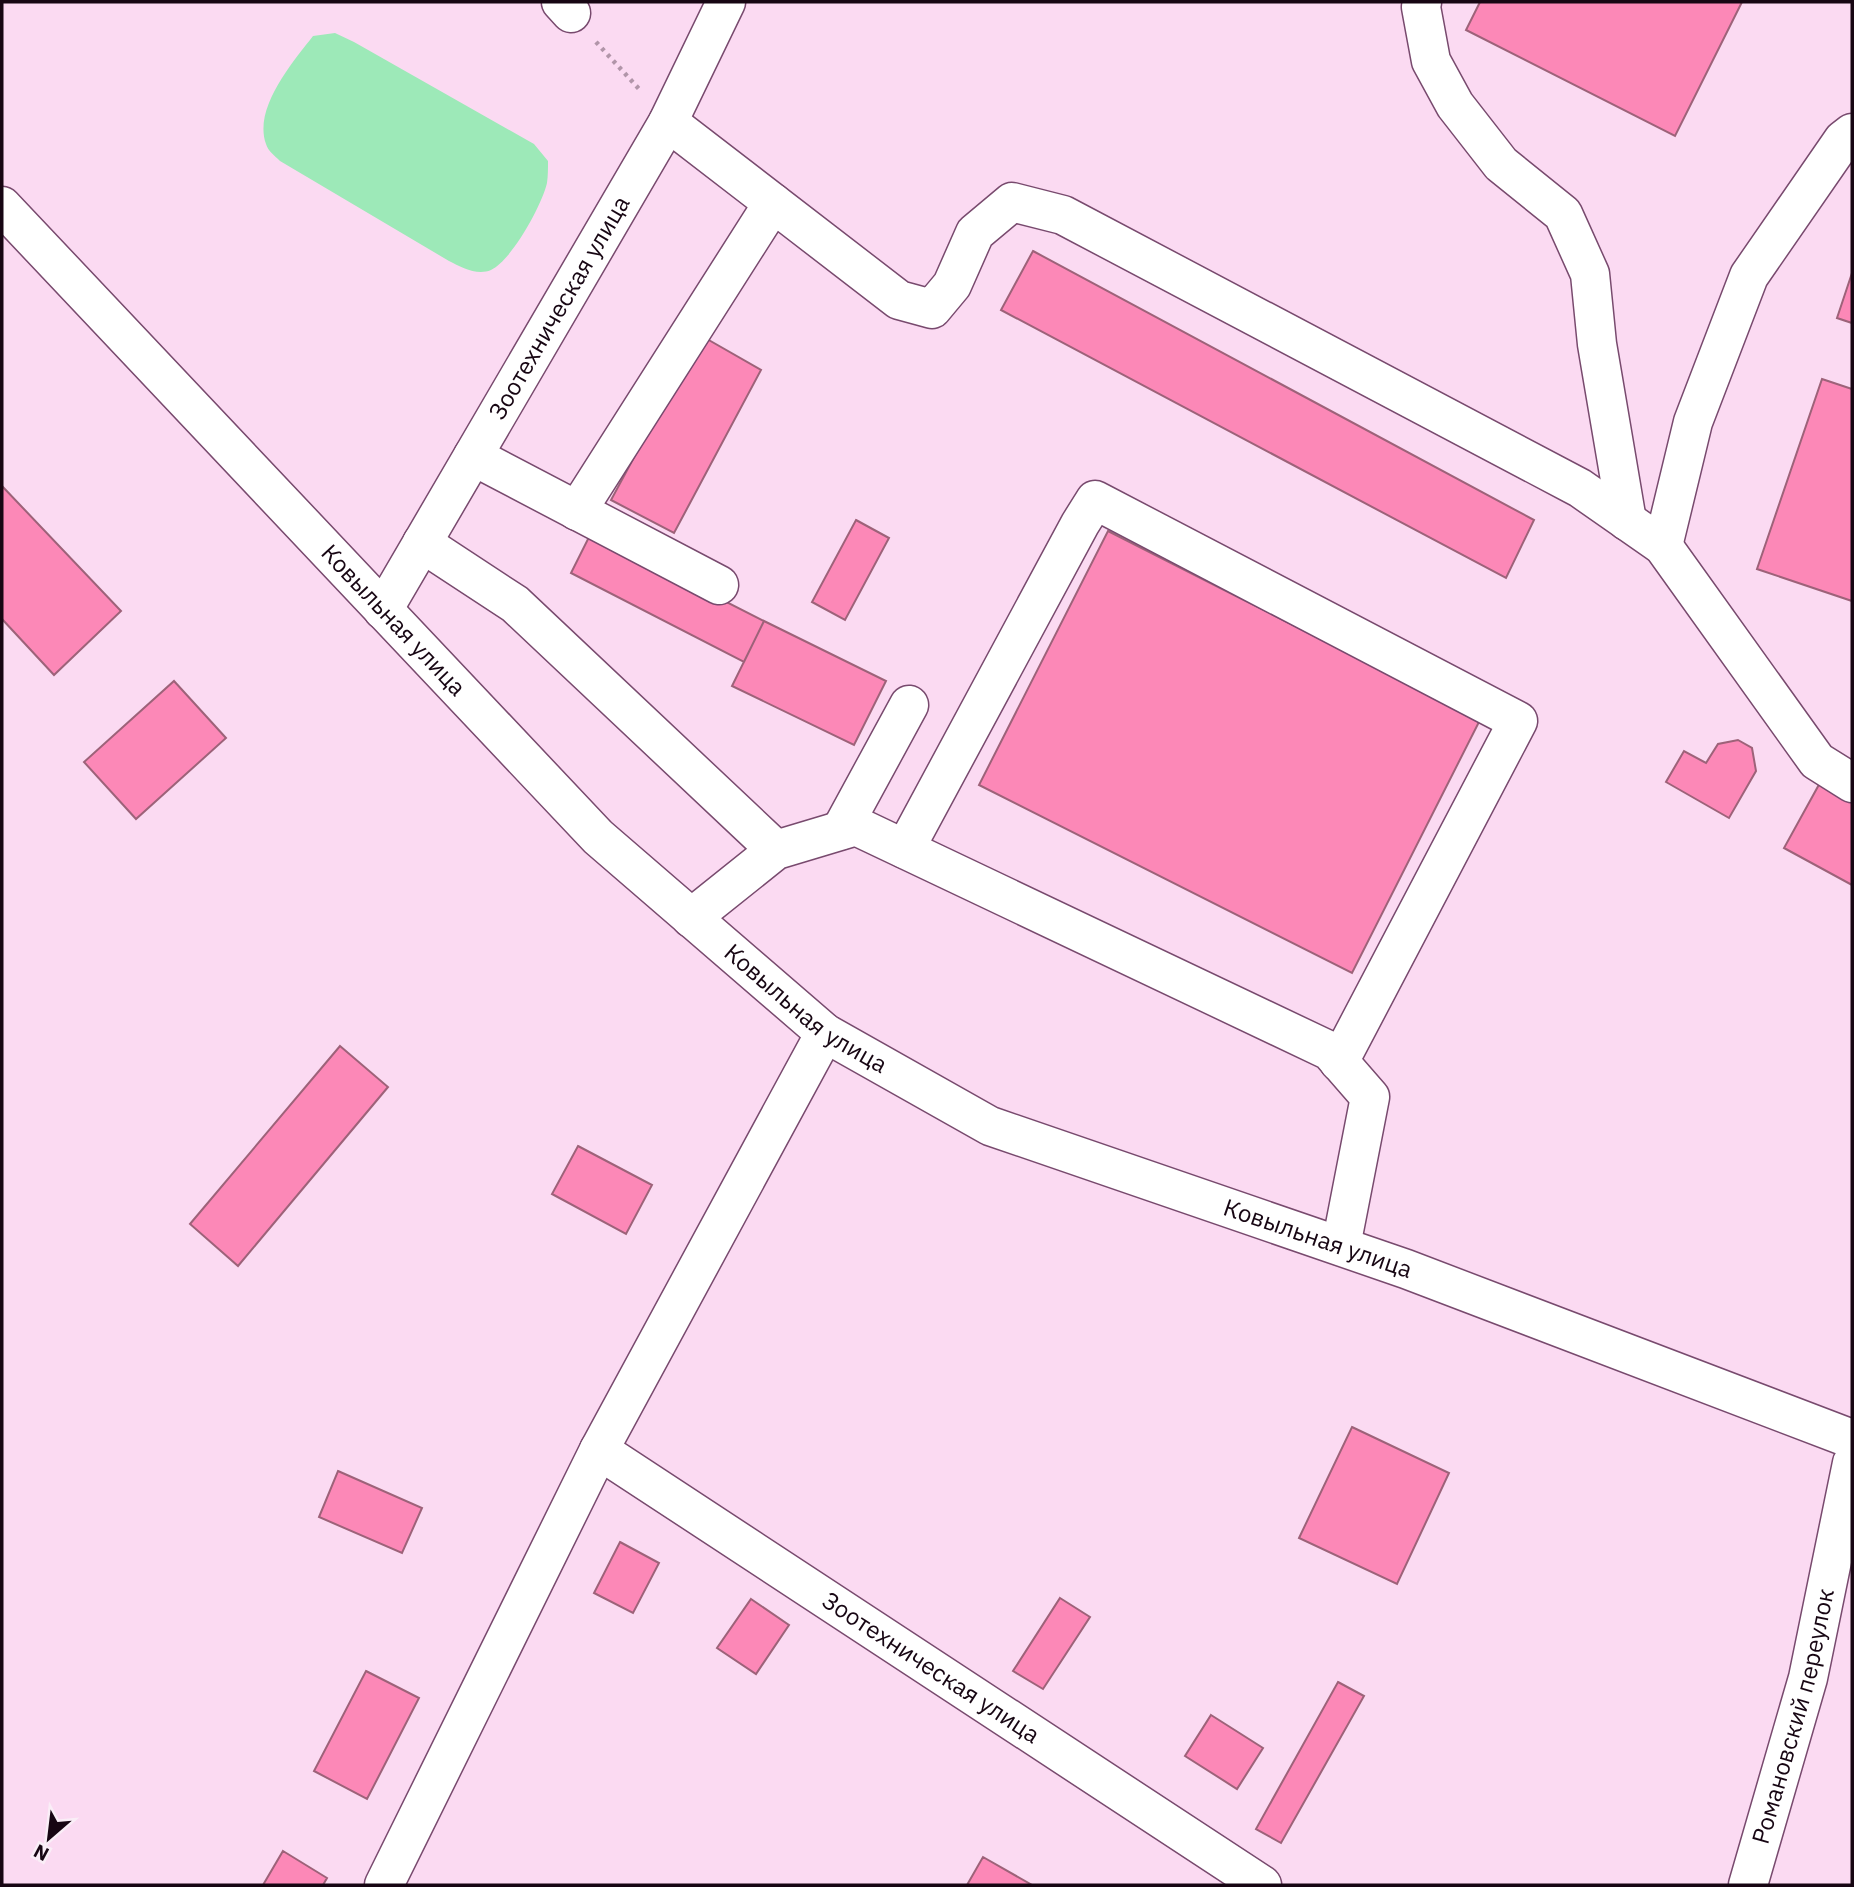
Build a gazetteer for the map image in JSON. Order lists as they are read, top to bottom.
{
  "streets": {
    "street": ["Зоотехническая улица", "Ковыльная улица", "Романовский переулок"]
  },
  "crossings": [
    ["Зоотехническая улица", "Ковыльная улица"]
  ],
  "north": "bottom left"
}
